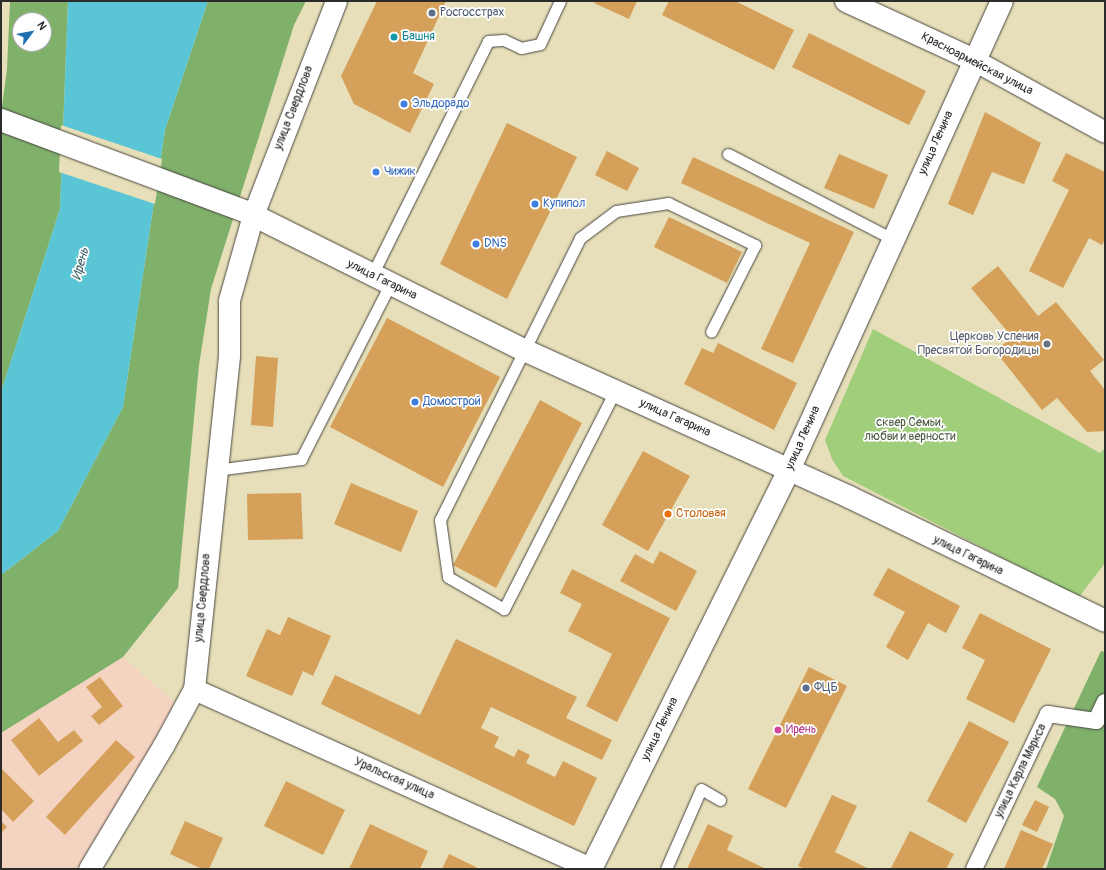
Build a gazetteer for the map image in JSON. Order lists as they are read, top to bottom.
{
  "streets": {
    "main road": ["Красноармейская улица", "улица Ленина", "улица Гагарина"],
    "street": ["улица Свердлова", "улица Карла Маркса", "Уральская улица"]
  },
  "crossings": [
    ["Красноармейская улица", "улица Ленина"],
    ["улица Свердлова", "улица Гагарина"],
    ["улица Свердлова", "Уральская улица"],
    ["улица Ленина", "улица Гагарина"],
    ["улица Ленина", "Уральская улица"]
  ],
  "water": ["Ирень"],
  "parks": ["сквер Семьи, любви и верности"],
  "places": [
    "Росгосстрах",
    "Башня",
    "Эльдорадо",
    "Чижик",
    "Купипол",
    "DNS",
    "Церковь Успения Пресвятой Богородицы",
    "Домострой",
    "Столовая",
    "ФЦБ",
    "Ирень"
  ],
  "north": "top right"
}
